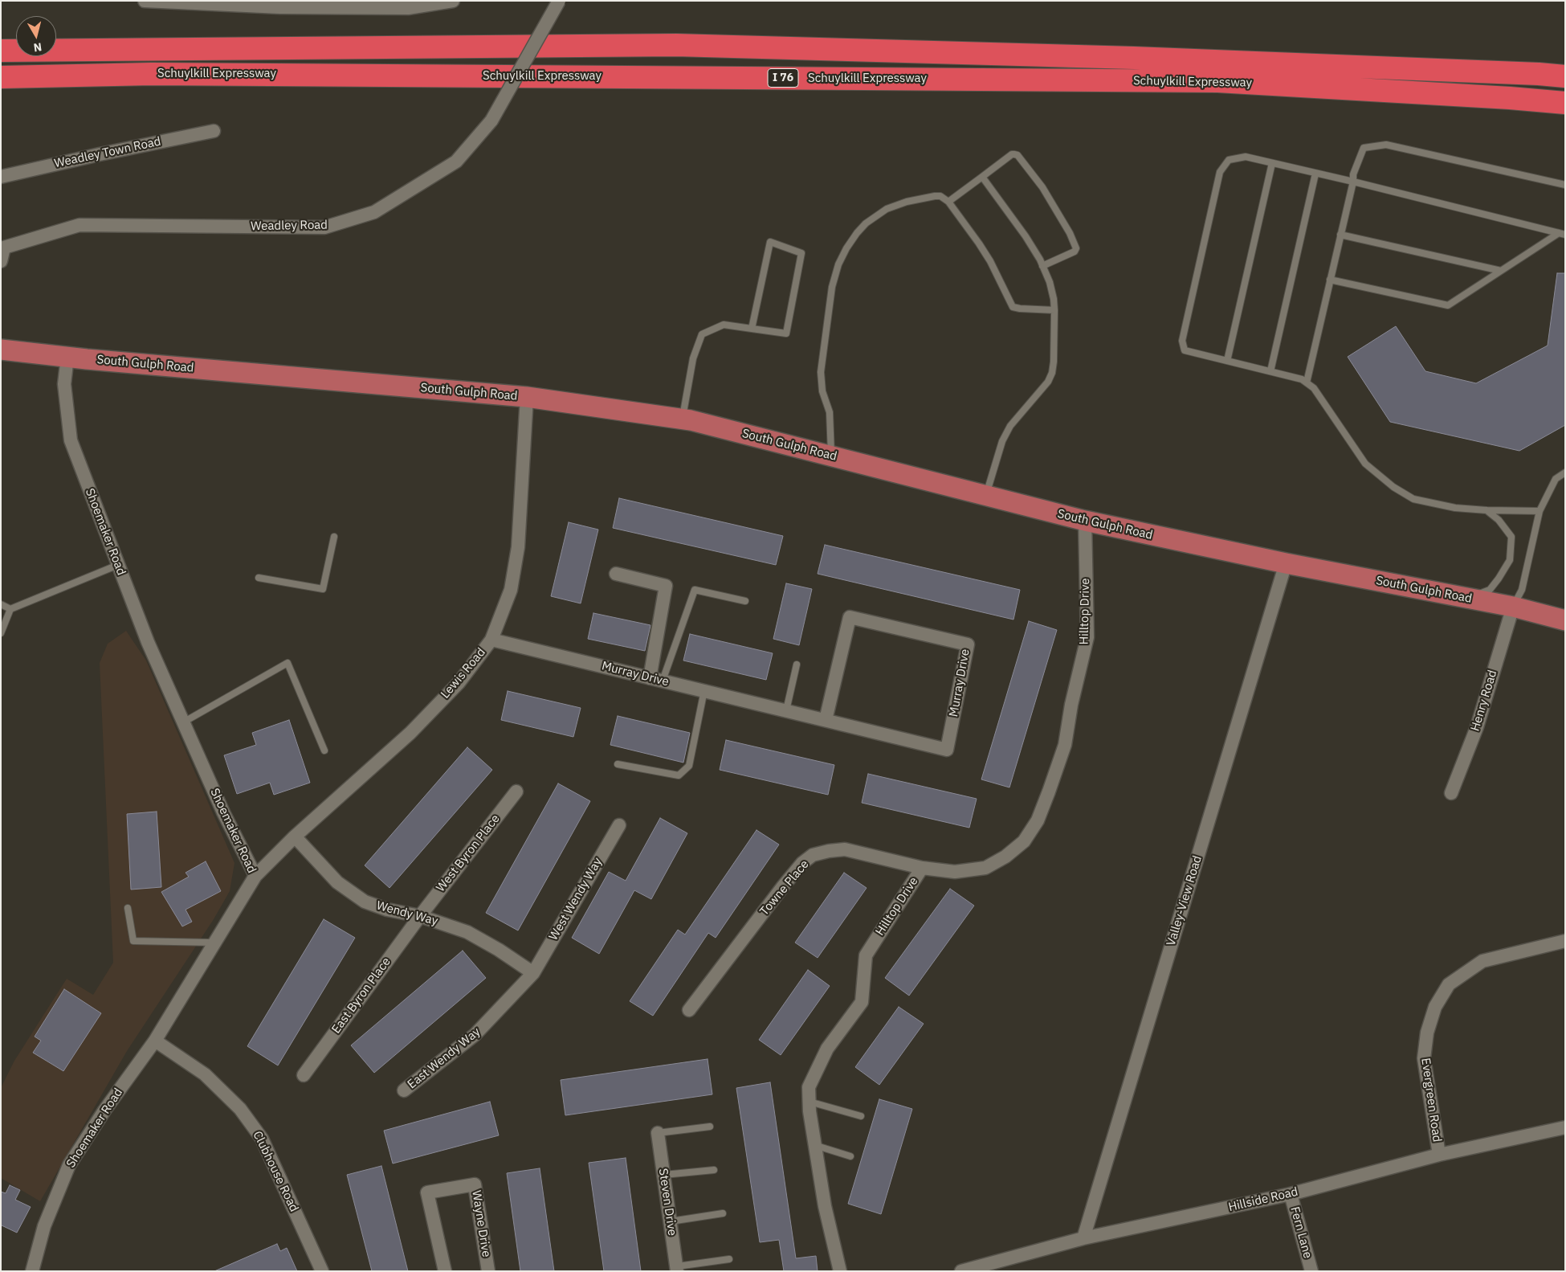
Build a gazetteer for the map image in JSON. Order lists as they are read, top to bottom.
{
  "streets": {
    "highway": ["Schuylkill Expressway", "I 76"],
    "main road": ["South Gulph Road"],
    "street": [
      "Weadley Town Road",
      "Weadley Road",
      "Shoemaker Road",
      "Hilltop Drive",
      "Lewis Road",
      "Murray Drive",
      "Henry Road",
      "West Byron Place",
      "Towne Place",
      "West Wendy Way",
      "Valley-View Road",
      "Wendy Way",
      "East Byron Place",
      "East Wendy Way",
      "Evergreen Road",
      "Clubhouse Road",
      "Hillside Road",
      "Steven Drive",
      "Wayne Drive",
      "Fern Lane"
    ]
  },
  "crossings": [
    ["South Gulph Road", "Shoemaker Road"],
    ["South Gulph Road", "Hilltop Drive"],
    ["South Gulph Road", "Lewis Road"],
    ["South Gulph Road", "Henry Road"],
    ["South Gulph Road", "Valley-View Road"],
    ["Shoemaker Road", "Lewis Road"],
    ["Shoemaker Road", "Clubhouse Road"],
    ["Hilltop Drive", "Towne Place"],
    ["Lewis Road", "Murray Drive"],
    ["Lewis Road", "Wendy Way"],
    ["West Byron Place", "Wendy Way"],
    ["West Byron Place", "East Byron Place"],
    ["West Wendy Way", "Wendy Way"],
    ["West Wendy Way", "East Wendy Way"],
    ["Valley-View Road", "Hillside Road"],
    ["Wendy Way", "East Byron Place"],
    ["Wendy Way", "East Wendy Way"],
    ["Evergreen Road", "Hillside Road"],
    ["Hillside Road", "Fern Lane"]
  ],
  "north": "bottom"
}
